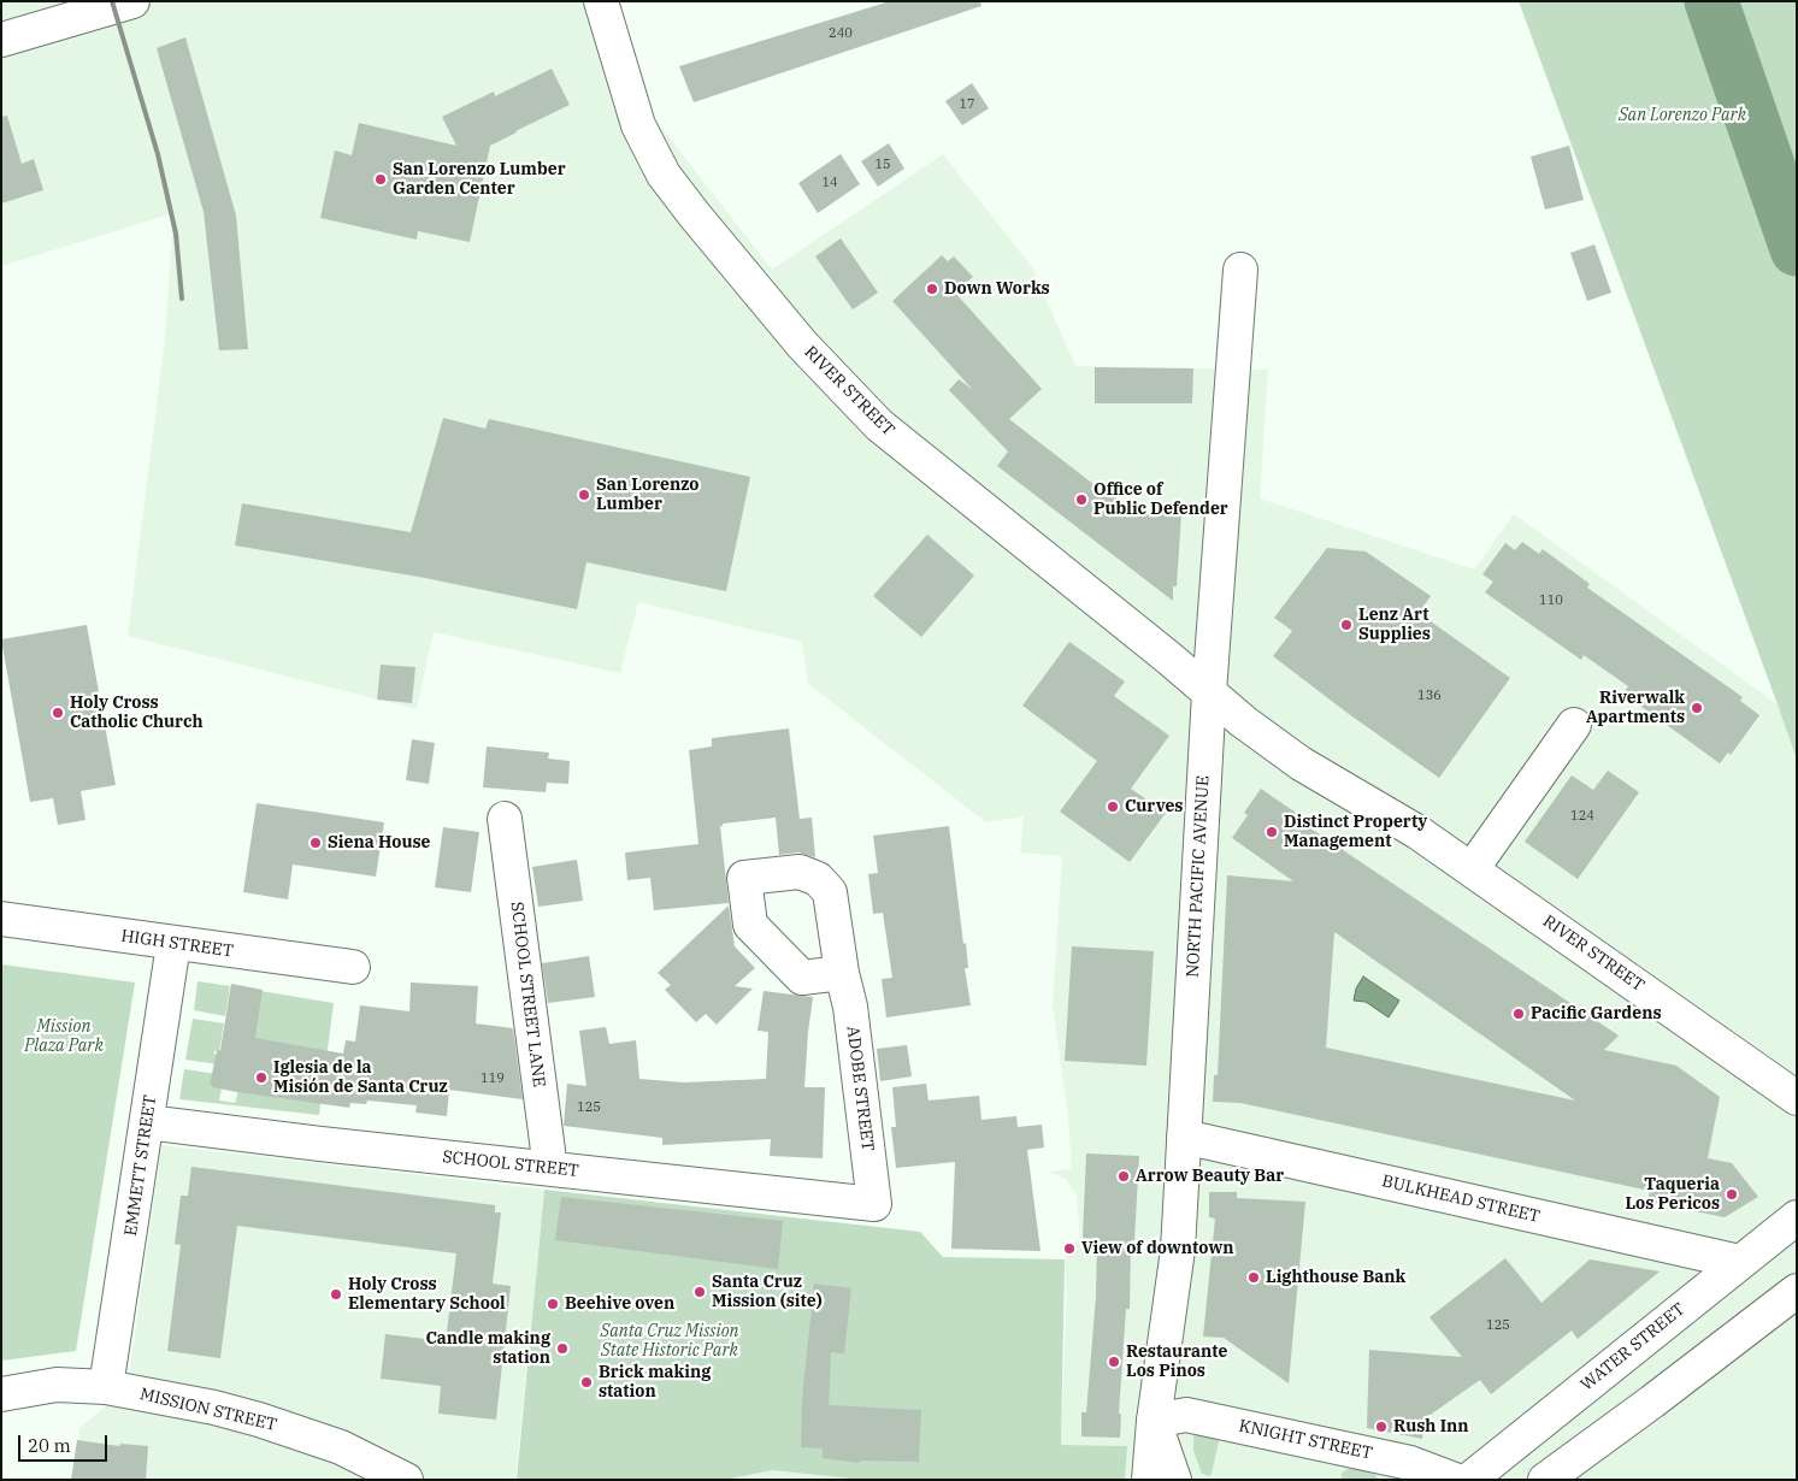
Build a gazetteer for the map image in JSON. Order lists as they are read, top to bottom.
{
  "streets": {
    "street": [
      "RIVER STREET",
      "NORTH PACIFIC AVENUE",
      "HIGH STREET",
      "SCHOOL STREET LANE",
      "ADOBE STREET",
      "SCHOOL STREET",
      "EMMETT STREET",
      "BULKHEAD STREET",
      "WATER STREET",
      "MISSION STREET",
      "KNIGHT STREET"
    ]
  },
  "crossings": [
    ["RIVER STREET", "NORTH PACIFIC AVENUE"],
    ["NORTH PACIFIC AVENUE", "BULKHEAD STREET"],
    ["NORTH PACIFIC AVENUE", "KNIGHT STREET"],
    ["HIGH STREET", "EMMETT STREET"],
    ["SCHOOL STREET LANE", "SCHOOL STREET"],
    ["ADOBE STREET", "SCHOOL STREET"],
    ["SCHOOL STREET", "EMMETT STREET"],
    ["EMMETT STREET", "MISSION STREET"],
    ["BULKHEAD STREET", "WATER STREET"]
  ],
  "parks": ["San Lorenzo Park", "Mission Plaza Park", "Santa Cruz Mission State Historic Park"],
  "places": [
    "San Lorenzo Lumber Garden Center",
    "Down Works",
    "San Lorenzo Lumber",
    "Office of Public Defender",
    "Lenz Art Supplies",
    "Riverwalk Apartments",
    "Holy Cross Catholic Church",
    "Curves",
    "Distinct Property Management",
    "Siena House",
    "Pacific Gardens",
    "Iglesia de la Misión de Santa Cruz",
    "Arrow Beauty Bar",
    "Taqueria Los Pericos",
    "View of downtown",
    "Lighthouse Bank",
    "Santa Cruz Mission (site)",
    "Holy Cross Elementary School",
    "Beehive oven",
    "Candle making station",
    "Restaurante Los Pinos",
    "Brick making station",
    "Rush Inn"
  ],
  "house_numbers": [
    "240",
    "17",
    "15",
    "14",
    "110",
    "136",
    "124",
    "119",
    "125",
    "125"
  ],
  "scale_bar": "20 m"
}
